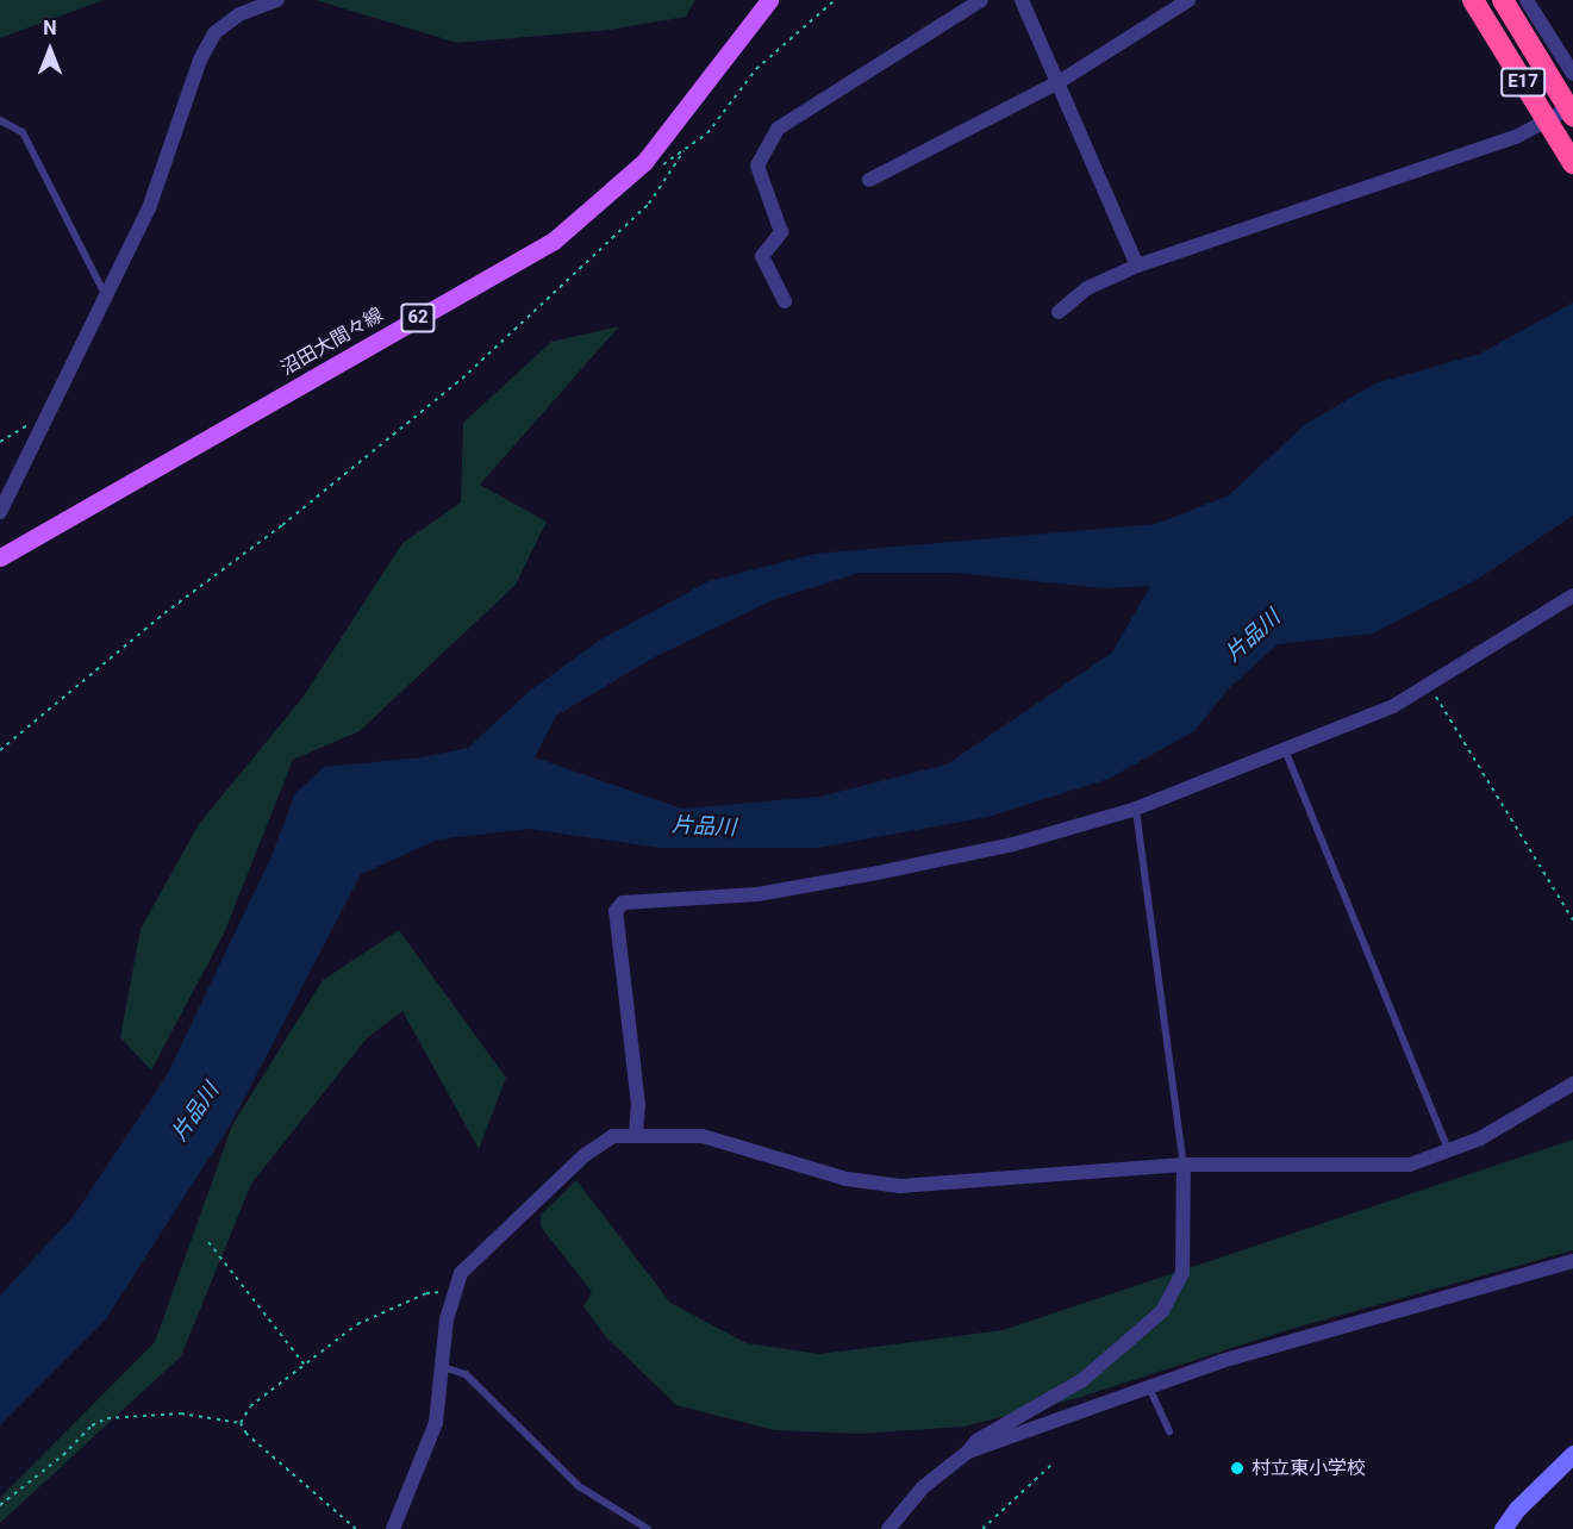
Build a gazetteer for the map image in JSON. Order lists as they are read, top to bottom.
{
  "streets": {
    "highway": ["E17"],
    "main road": ["62", "沼田大間々線"]
  },
  "water": ["片品川"],
  "places": ["村立東小学校"],
  "north": "top"
}
